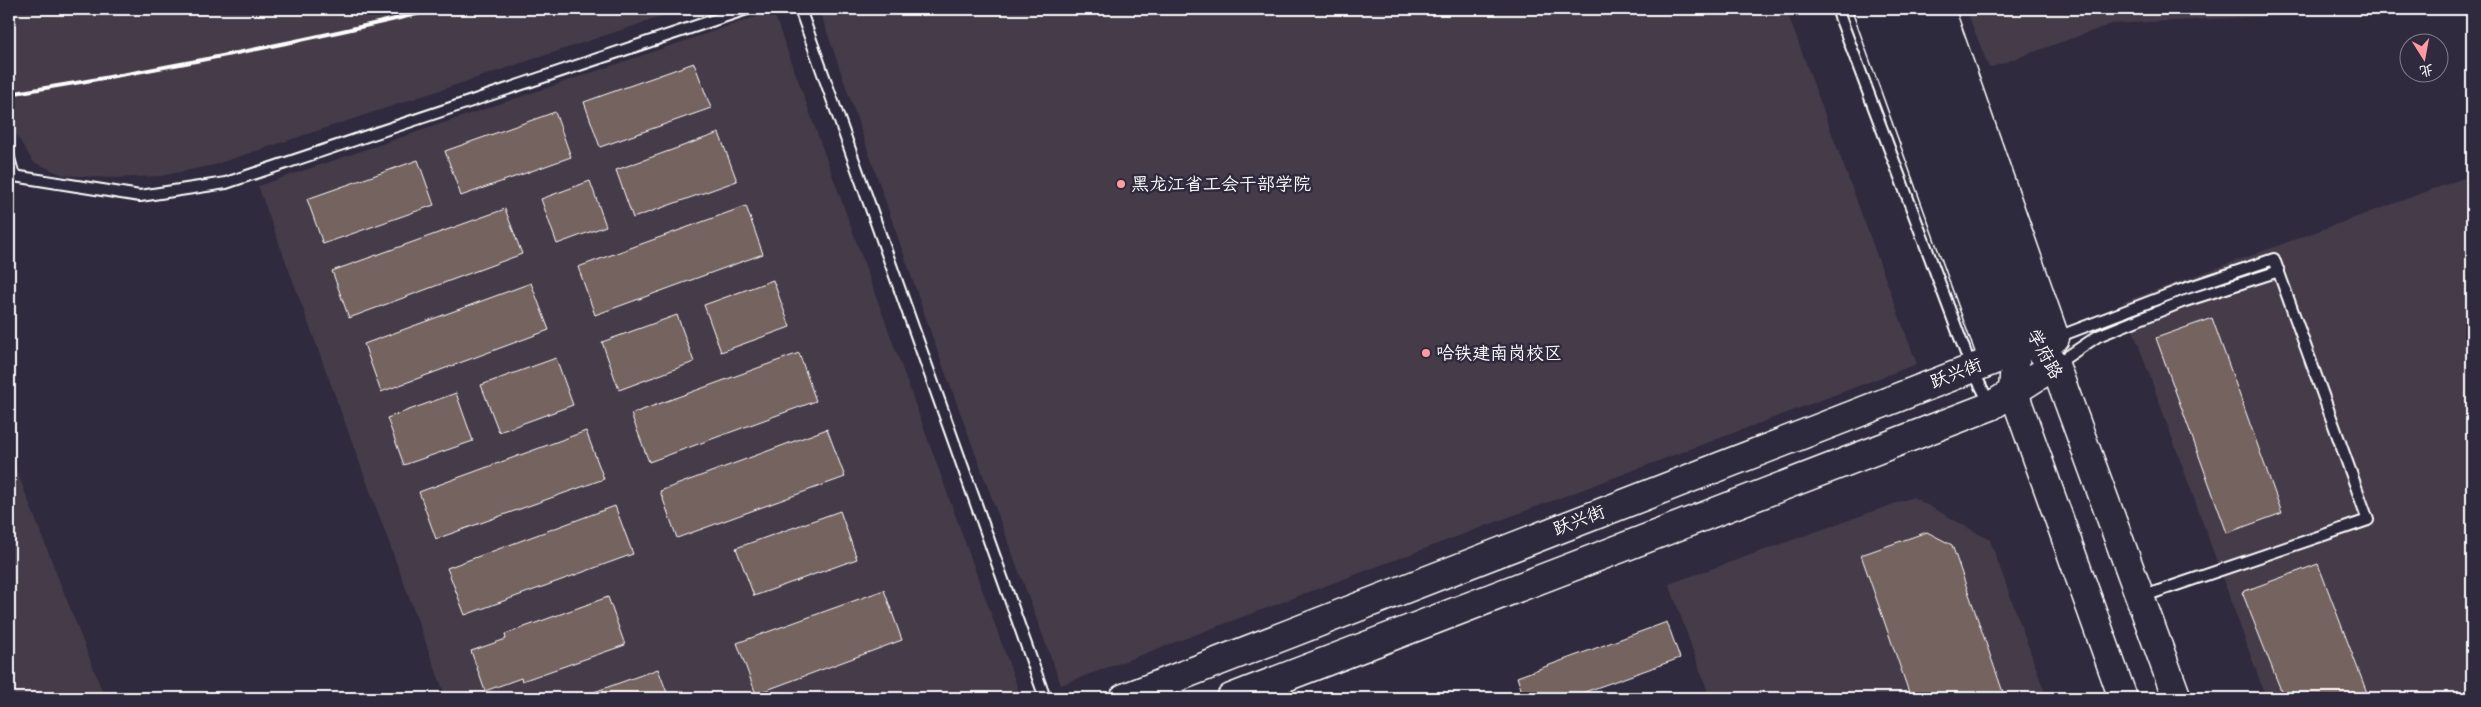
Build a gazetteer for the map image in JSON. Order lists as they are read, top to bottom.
{
  "streets": {
    "main road": ["学府路", "跃兴街"]
  },
  "crossings": [
    ["学府路", "跃兴街"]
  ],
  "places": ["黑龙江省工会干部学院", "哈铁建南岗校区"],
  "north": "bottom"
}
